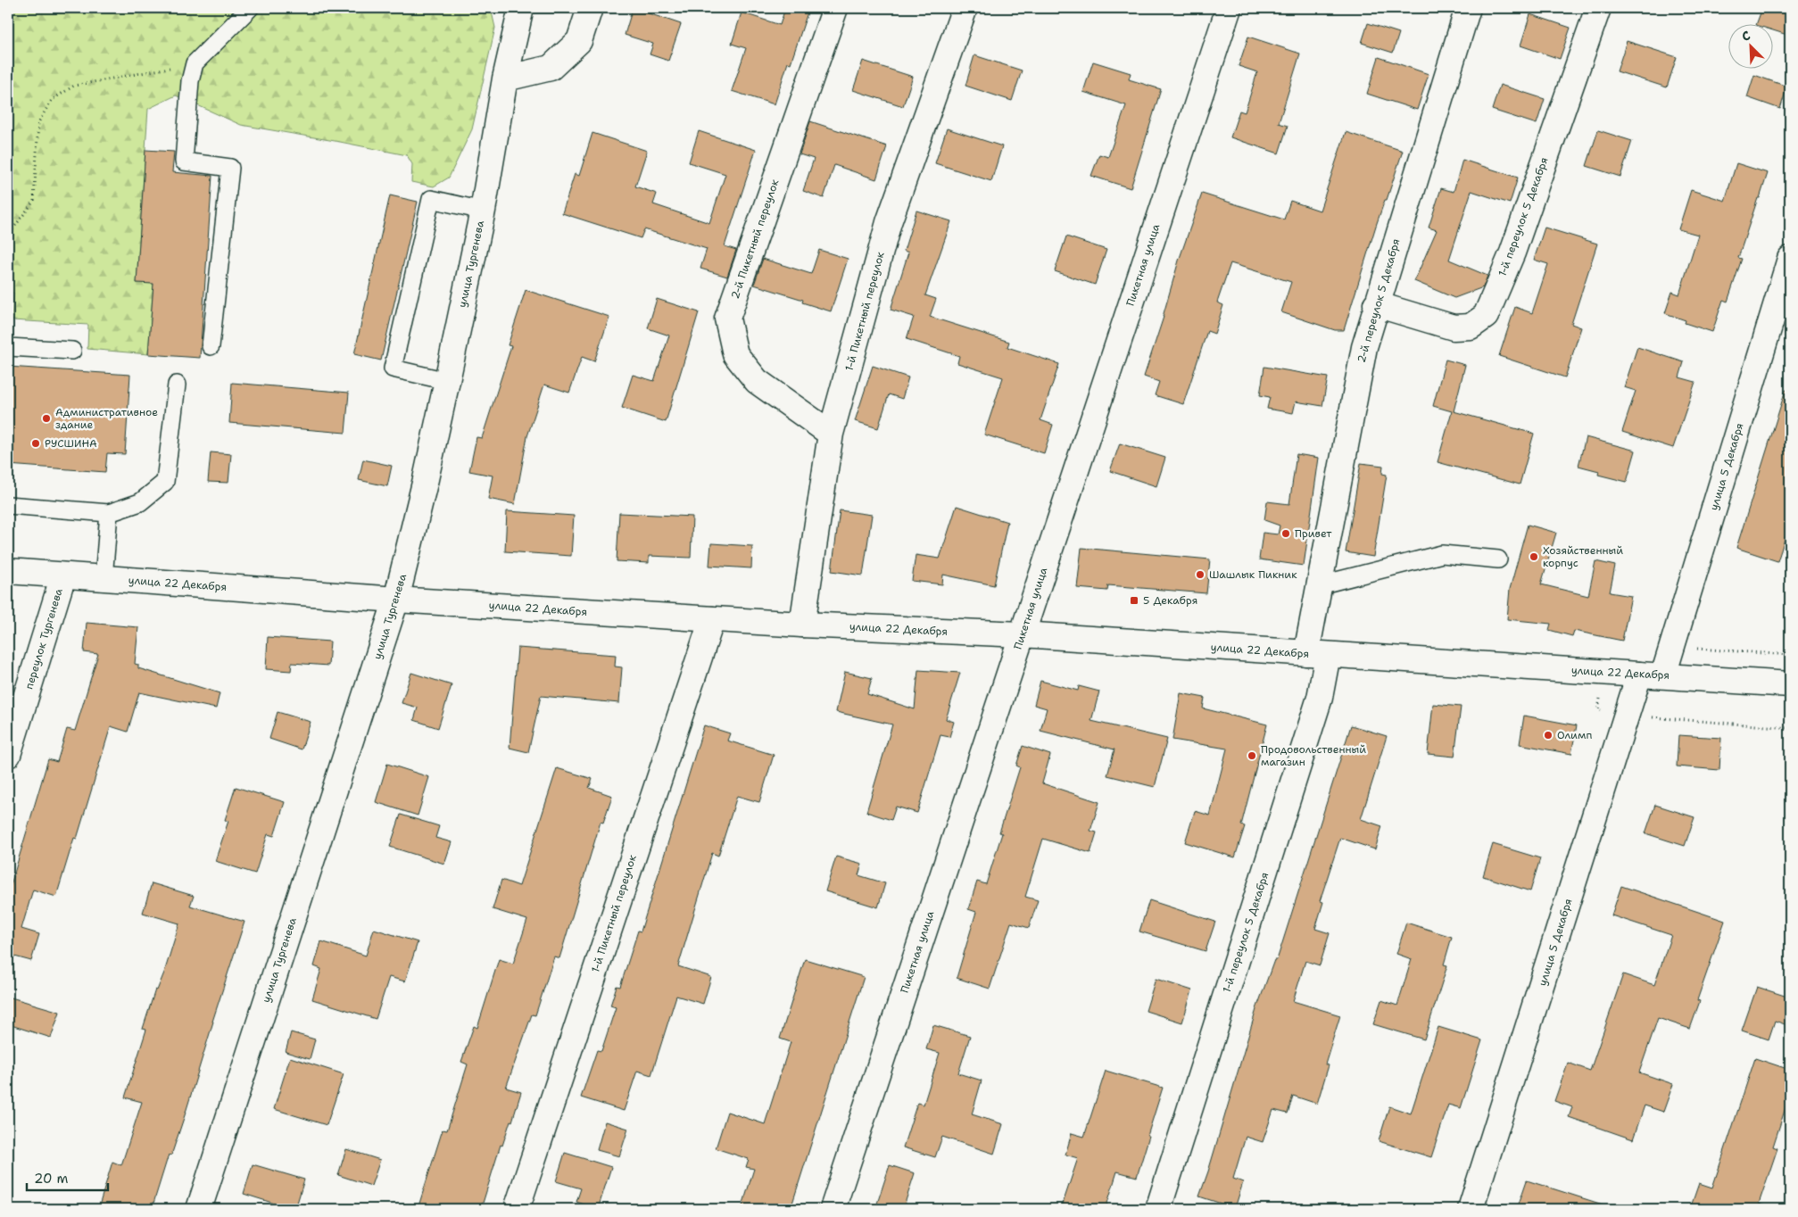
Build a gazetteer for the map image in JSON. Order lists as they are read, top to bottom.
{
  "streets": {
    "street": [
      "1-й переулок 5 Декабря",
      "2-й Пикетный переулок",
      "улица Тургенева",
      "Пикетная улица",
      "2-й переулок 5 Декабря",
      "1-й Пикетный переулок",
      "улица 5 Декабря",
      "улица 22 Декабря",
      "переулок Тургенева"
    ]
  },
  "crossings": [
    ["1-й переулок 5 Декабря", "2-й переулок 5 Декабря"],
    ["1-й переулок 5 Декабря", "улица 22 Декабря"],
    ["2-й Пикетный переулок", "1-й Пикетный переулок"],
    ["улица Тургенева", "улица 22 Декабря"],
    ["Пикетная улица", "улица 22 Декабря"],
    ["2-й переулок 5 Декабря", "улица 22 Декабря"],
    ["1-й Пикетный переулок", "улица 22 Декабря"],
    ["улица 5 Декабря", "улица 22 Декабря"],
    ["улица 22 Декабря", "переулок Тургенева"]
  ],
  "places": {
    "other": [
      "Административное здание",
      "РУСШИНА",
      "Привет",
      "Хозяйственный корпус",
      "Шашлык Пикник",
      "Олимп",
      "Продовольственный магазин"
    ],
    "transit": ["5 Декабря"]
  },
  "scale_bar": "20 m",
  "north": "top left"
}
